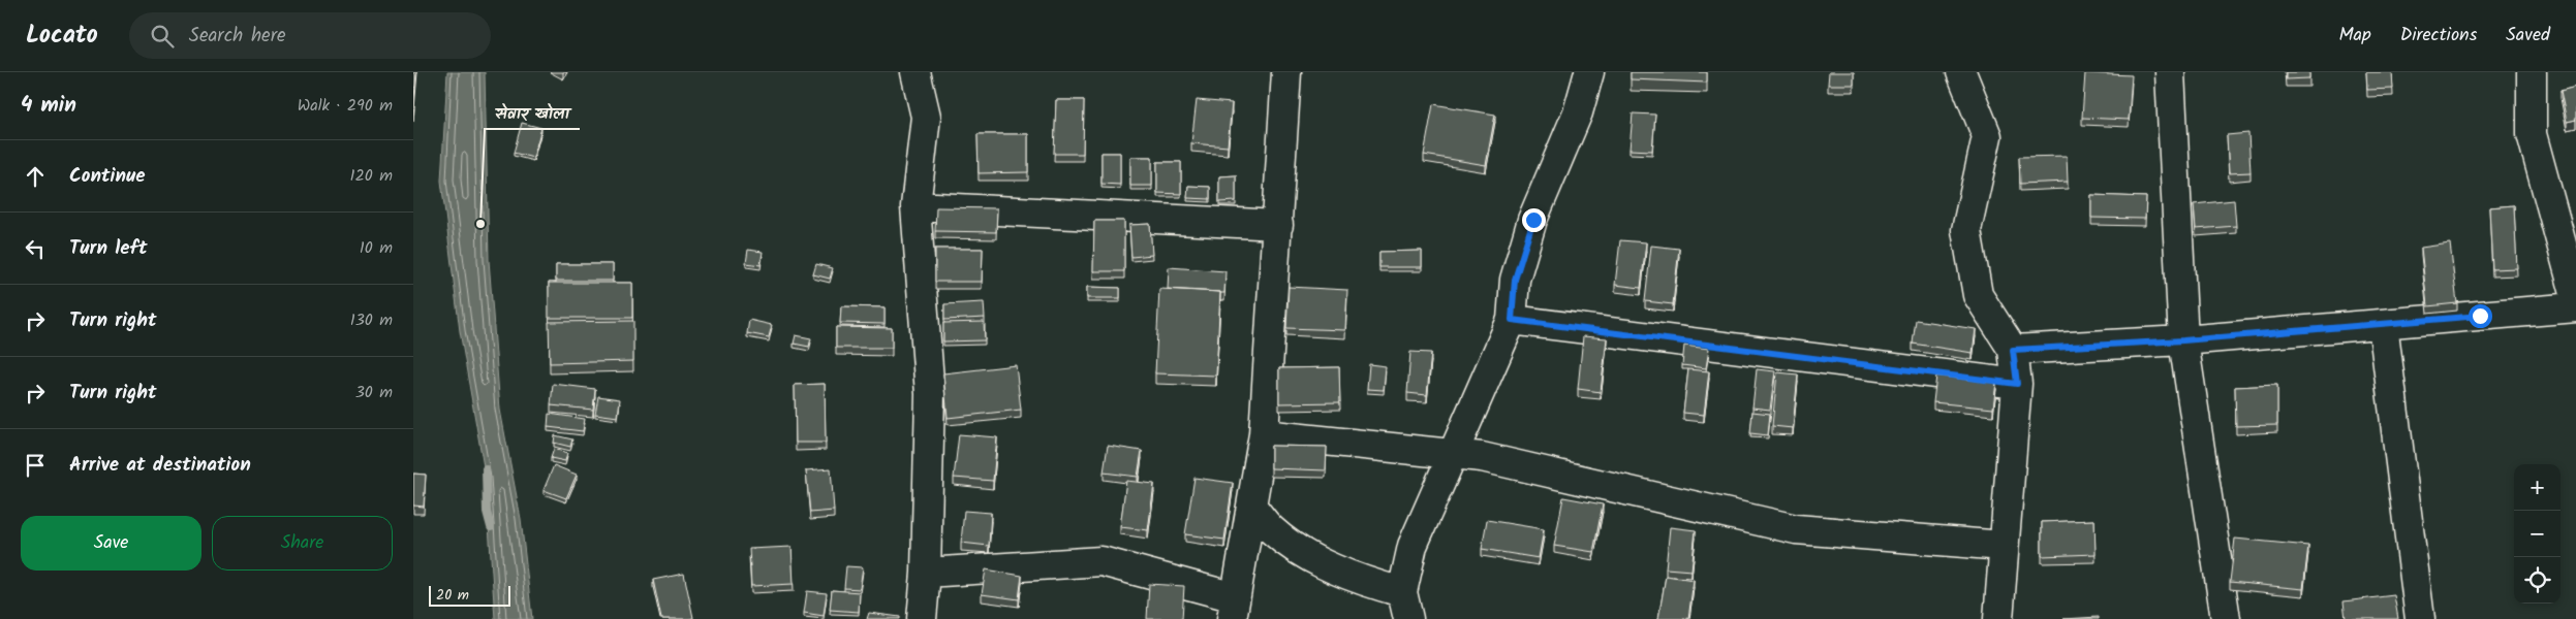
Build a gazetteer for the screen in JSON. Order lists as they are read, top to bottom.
{
  "places": ["सेवार खोला"],
  "scale_bar": "20 m",
  "page": {
    "header": "Locato",
    "search": "Search here",
    "nav": ["Map", "Directions", "Saved"],
    "heading": ["4 min", "Walk · 290 m"],
    "list": [
      ["Continue", "120 m"],
      ["Turn left", "10 m"],
      ["Turn right", "130 m"],
      ["Turn right", "30 m"],
      "Arrive at destination"
    ],
    "map_buttons": ["+", "−"],
    "buttons": ["Save", "Share"],
    "scale": "20 m"
  }
}
